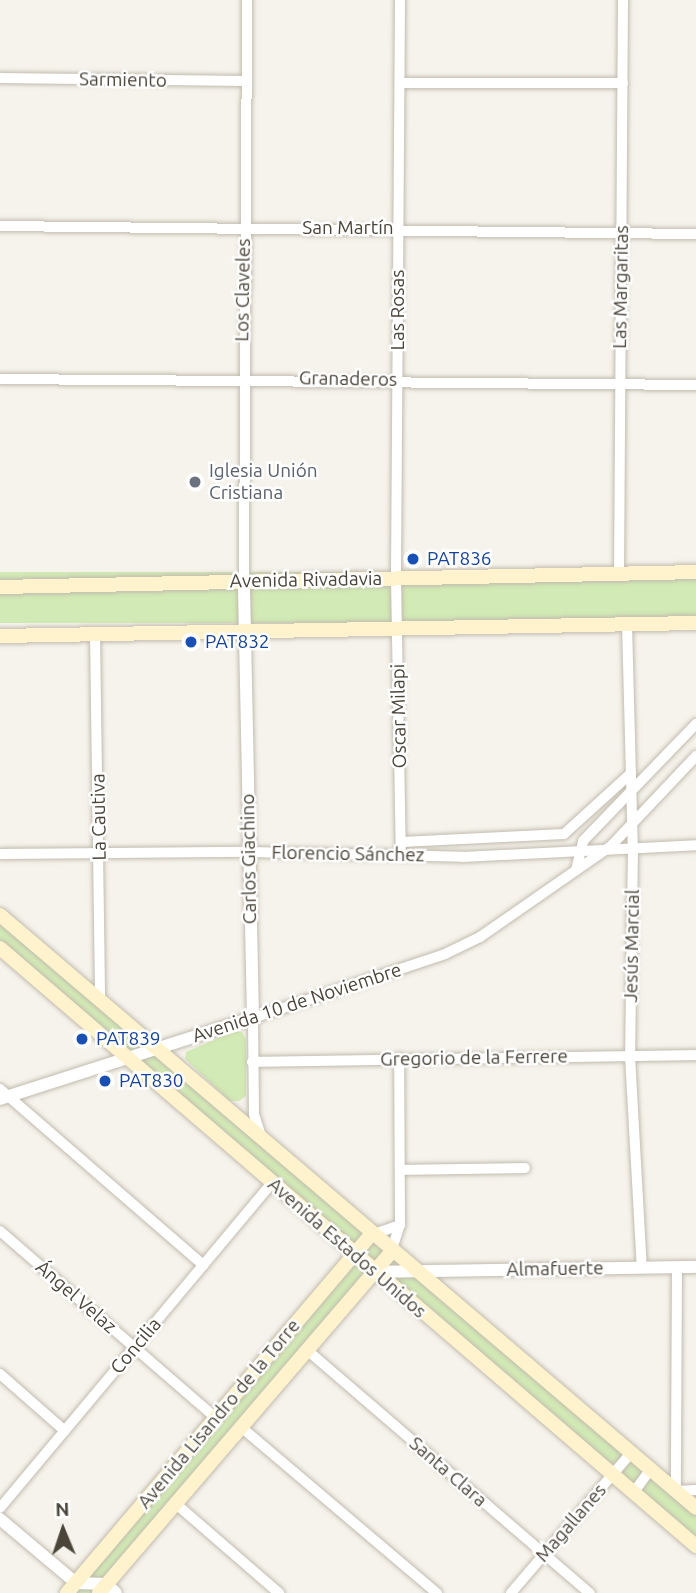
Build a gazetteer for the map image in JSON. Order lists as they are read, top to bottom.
{
  "streets": {
    "main road": ["Avenida Rivadavia", "Avenida Estados Unidos", "Avenida Lisandro de la Torre"],
    "street": [
      "Sarmiento",
      "San Martín",
      "Las Margaritas",
      "Los Claveles",
      "Las Rosas",
      "Granaderos",
      "Oscar Milapi",
      "La Cautiva",
      "Florencio Sánchez",
      "Carlos Giachino",
      "Jesús Marcial",
      "Avenida 10 de Noviembre",
      "Gregorio de la Ferrere",
      "Almafuerte",
      "Ángel Velaz",
      "Concilia",
      "Santa Clara",
      "Magallanes"
    ]
  },
  "crossings": [
    ["Sarmiento", "Los Claveles"],
    ["San Martín", "Las Margaritas"],
    ["San Martín", "Los Claveles"],
    ["San Martín", "Las Rosas"],
    ["Las Margaritas", "Granaderos"],
    ["Las Margaritas", "Avenida Rivadavia"],
    ["Los Claveles", "Granaderos"],
    ["Los Claveles", "Avenida Rivadavia"],
    ["Los Claveles", "Carlos Giachino"],
    ["Las Rosas", "Granaderos"],
    ["Las Rosas", "Avenida Rivadavia"],
    ["Las Rosas", "Oscar Milapi"],
    ["Avenida Rivadavia", "Oscar Milapi"],
    ["Avenida Rivadavia", "Carlos Giachino"],
    ["Oscar Milapi", "Florencio Sánchez"],
    ["La Cautiva", "Florencio Sánchez"],
    ["La Cautiva", "Avenida Estados Unidos"],
    ["Florencio Sánchez", "Carlos Giachino"],
    ["Florencio Sánchez", "Jesús Marcial"],
    ["Florencio Sánchez", "Avenida 10 de Noviembre"],
    ["Carlos Giachino", "Avenida 10 de Noviembre"],
    ["Carlos Giachino", "Gregorio de la Ferrere"],
    ["Carlos Giachino", "Avenida Estados Unidos"],
    ["Jesús Marcial", "Avenida 10 de Noviembre"],
    ["Jesús Marcial", "Gregorio de la Ferrere"],
    ["Jesús Marcial", "Almafuerte"],
    ["Avenida 10 de Noviembre", "Avenida Estados Unidos"],
    ["Avenida Estados Unidos", "Almafuerte"],
    ["Avenida Estados Unidos", "Concilia"],
    ["Avenida Estados Unidos", "Avenida Lisandro de la Torre"],
    ["Avenida Estados Unidos", "Magallanes"],
    ["Almafuerte", "Avenida Lisandro de la Torre"],
    ["Ángel Velaz", "Concilia"],
    ["Ángel Velaz", "Avenida Lisandro de la Torre"],
    ["Avenida Lisandro de la Torre", "Santa Clara"],
    ["Santa Clara", "Magallanes"]
  ],
  "places": [
    "Iglesia Unión Cristiana",
    "PAT836",
    "PAT832",
    "PAT839",
    "PAT830"
  ],
  "north": "top"
}
